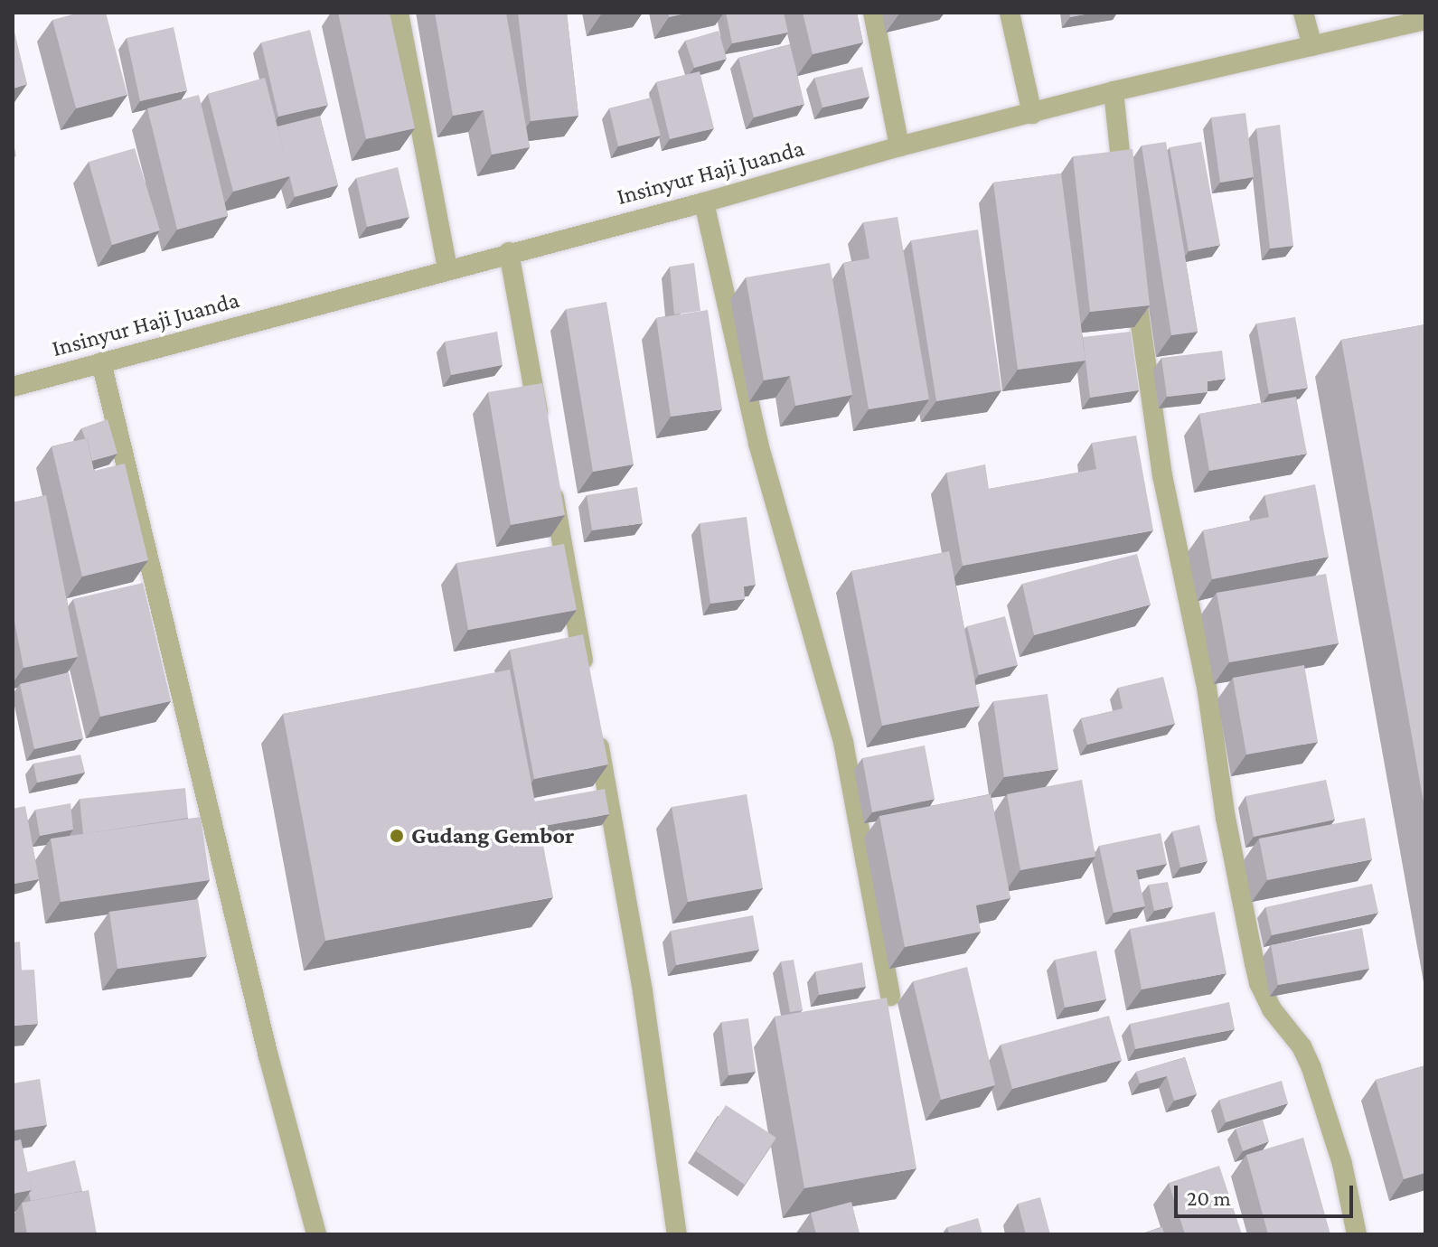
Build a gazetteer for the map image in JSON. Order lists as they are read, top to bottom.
{
  "streets": {
    "street": ["Insinyur Haji Juanda"]
  },
  "places": ["Gudang Gembor"],
  "scale_bar": "20 m"
}
